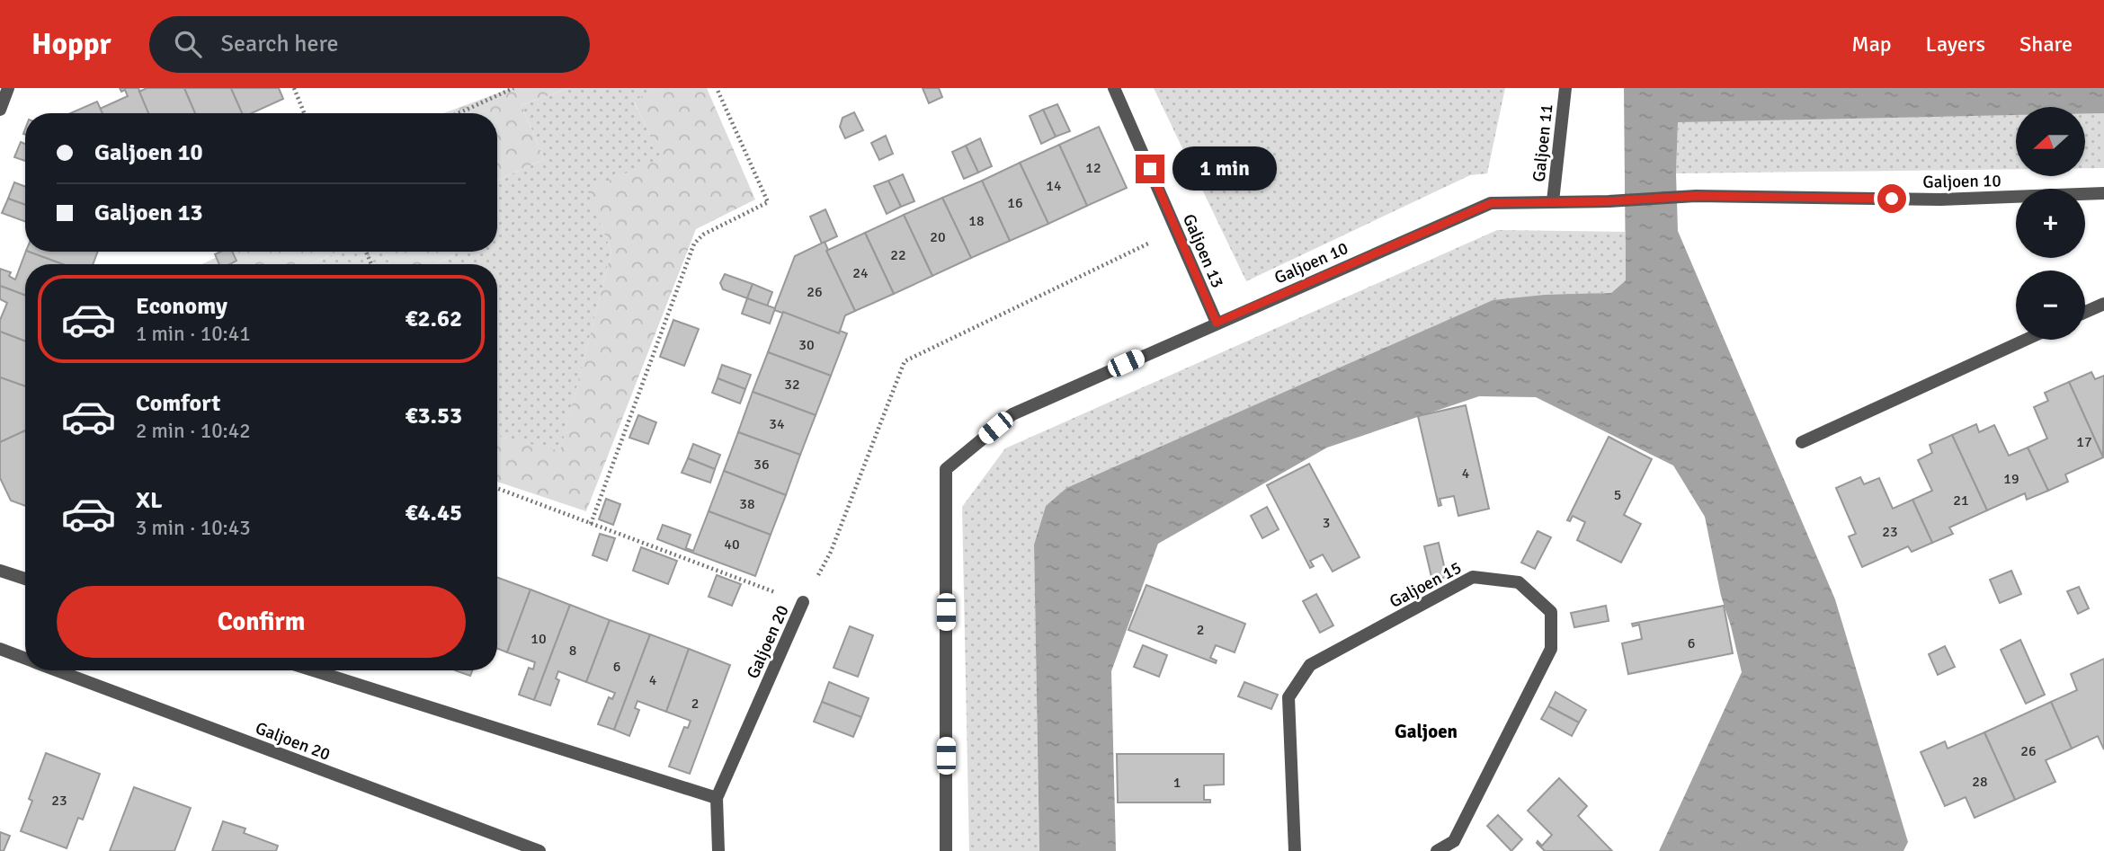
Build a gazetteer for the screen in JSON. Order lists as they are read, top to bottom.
{
  "streets": {
    "street": [
      "Galjoen 11",
      "Galjoen 10",
      "Galjoen 13",
      "Galjoen 15",
      "Galjoen 20"
    ]
  },
  "crossings": [
    ["Galjoen 11", "Galjoen 10"],
    ["Galjoen 10", "Galjoen 13"]
  ],
  "districts": ["Galjoen"],
  "house_numbers": [
    "12",
    "14",
    "16",
    "18",
    "20",
    "22",
    "24",
    "26",
    "30",
    "32",
    "34",
    "17",
    "36",
    "4",
    "19",
    "5",
    "21",
    "38",
    "3",
    "23",
    "40",
    "2",
    "10",
    "6",
    "8",
    "6",
    "4",
    "2",
    "26",
    "28",
    "1",
    "23"
  ],
  "north": "left",
  "page": {
    "header": "Hoppr",
    "search": "Search here",
    "nav": ["Map", "Layers", "Share"],
    "map_buttons": ["+", "−"],
    "banner": ["Galjoen 10", "Galjoen 13"],
    "bubble": "1 min",
    "list": [
      {
        "name": "Economy",
        "note": "1 min · 10:41",
        "value": "€2.62"
      },
      {
        "name": "Comfort",
        "note": "2 min · 10:42",
        "value": "€3.53"
      },
      {
        "name": "XL",
        "note": "3 min · 10:43",
        "value": "€4.45"
      }
    ],
    "buttons": "Confirm"
  }
}
